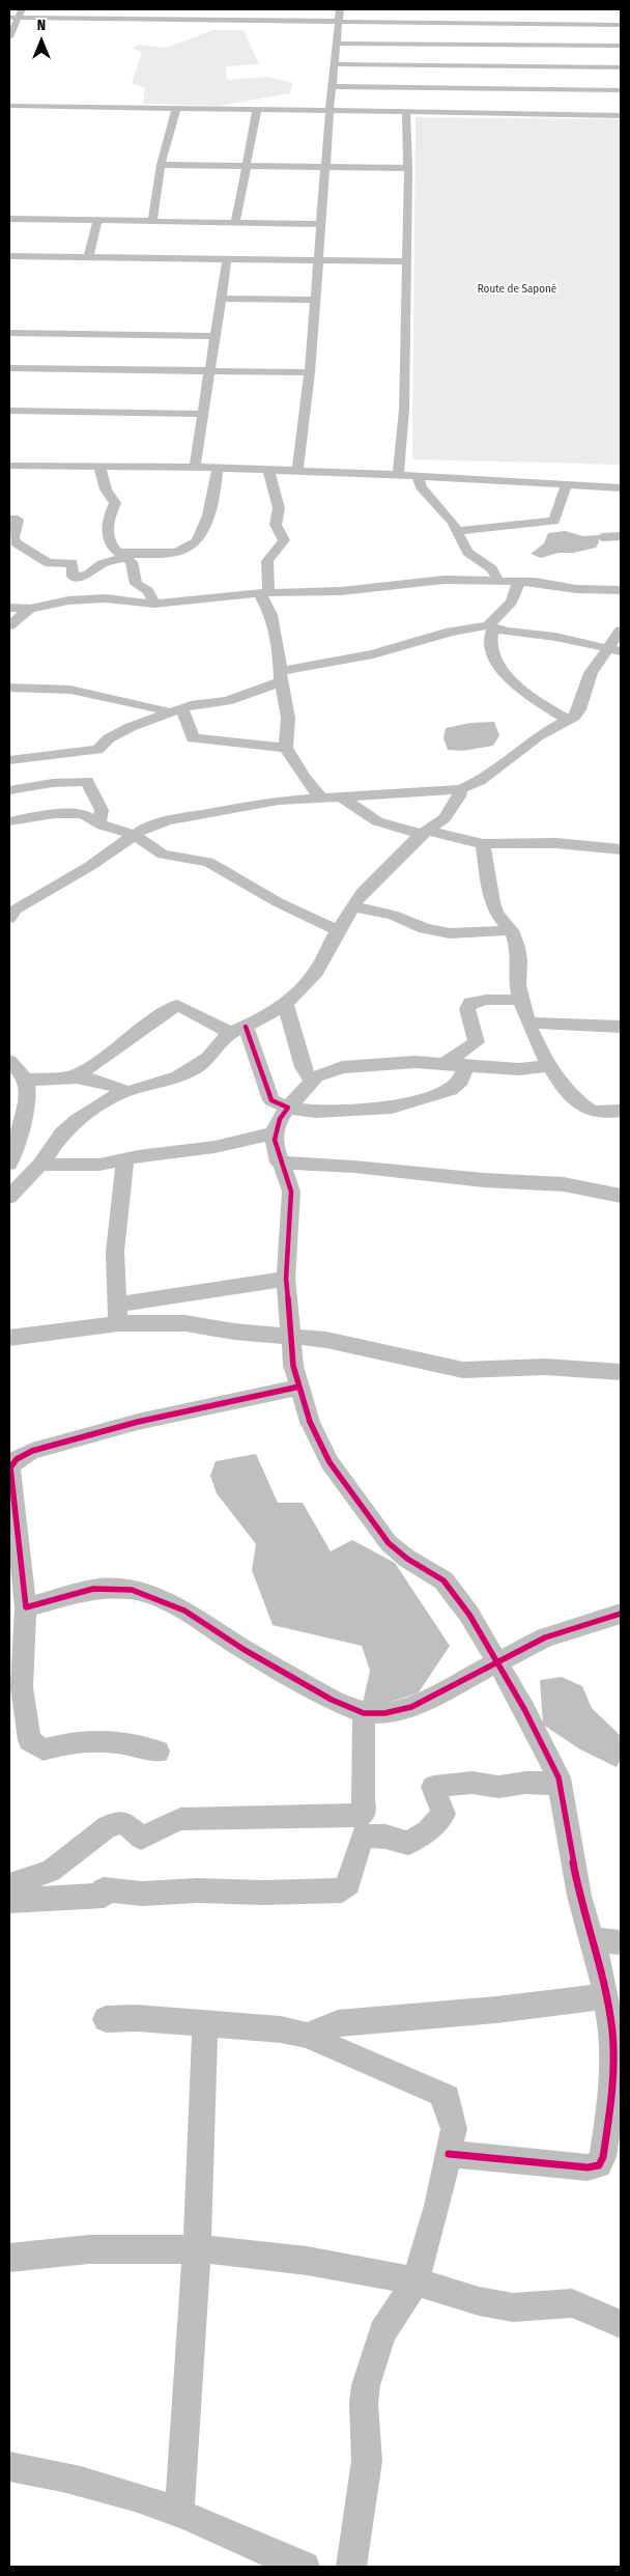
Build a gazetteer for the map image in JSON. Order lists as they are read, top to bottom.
{
  "parks": ["Route de Saponé"],
  "north": "top"
}
